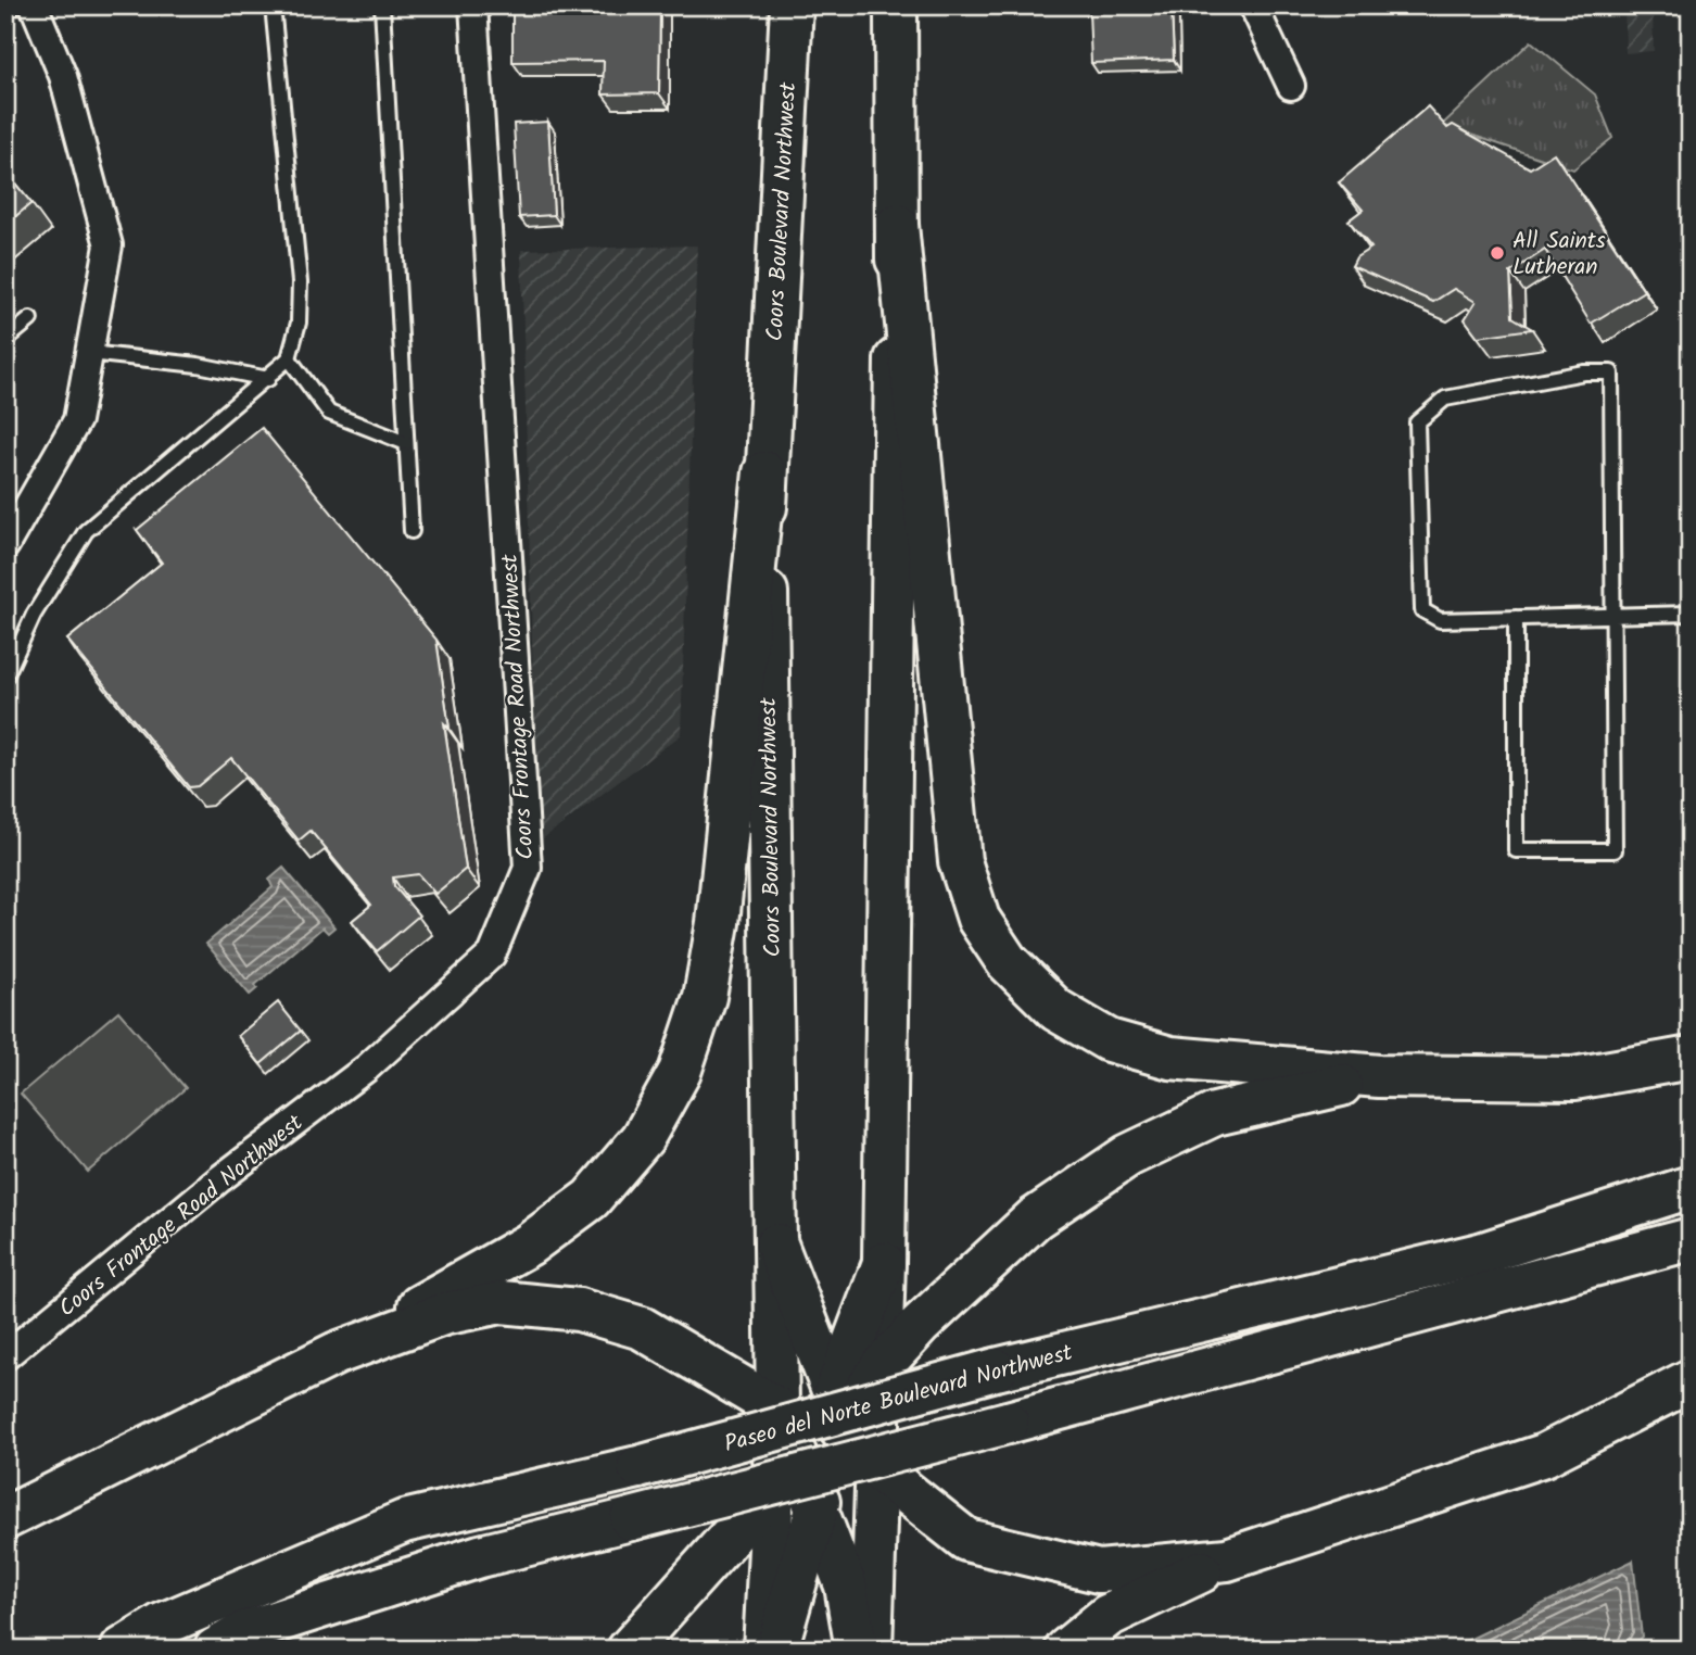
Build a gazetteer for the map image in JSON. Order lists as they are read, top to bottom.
{
  "streets": {
    "main road": ["Coors Boulevard Northwest", "Paseo del Norte Boulevard Northwest"],
    "street": ["Coors Frontage Road Northwest"]
  },
  "places": ["All Saints Lutheran"]
}
